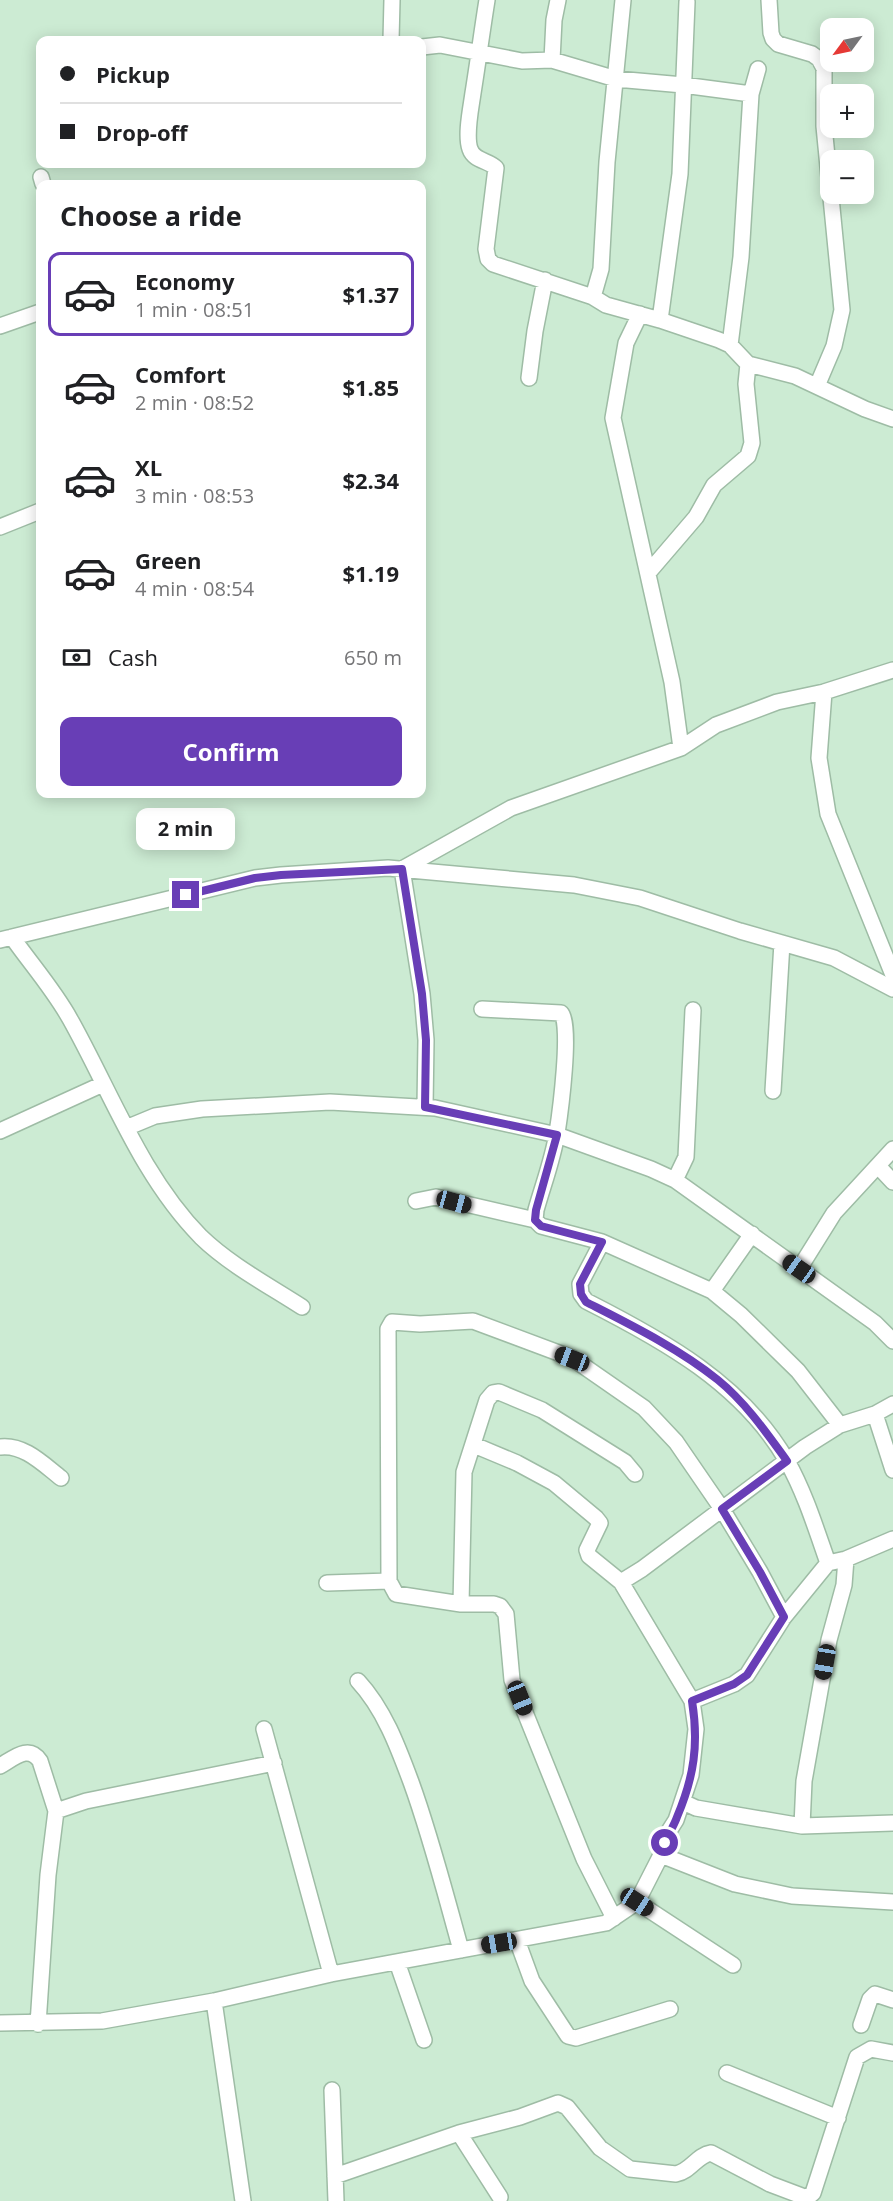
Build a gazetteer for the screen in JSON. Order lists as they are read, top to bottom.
{
  "north": "bottom left",
  "page": {
    "map_buttons": ["+", "−"],
    "banner": ["Pickup", "Drop-off"],
    "heading": "Choose a ride",
    "list": [
      {
        "name": "Economy",
        "note": "1 min · 08:51",
        "value": "$1.37"
      },
      {
        "name": "Comfort",
        "note": "2 min · 08:52",
        "value": "$1.85"
      },
      {
        "name": "XL",
        "note": "3 min · 08:53",
        "value": "$2.34"
      },
      {
        "name": "Green",
        "note": "4 min · 08:54",
        "value": "$1.19"
      }
    ],
    "pay": ["Cash", "650 m"],
    "buttons": "Confirm",
    "bubble": "2 min"
  }
}
